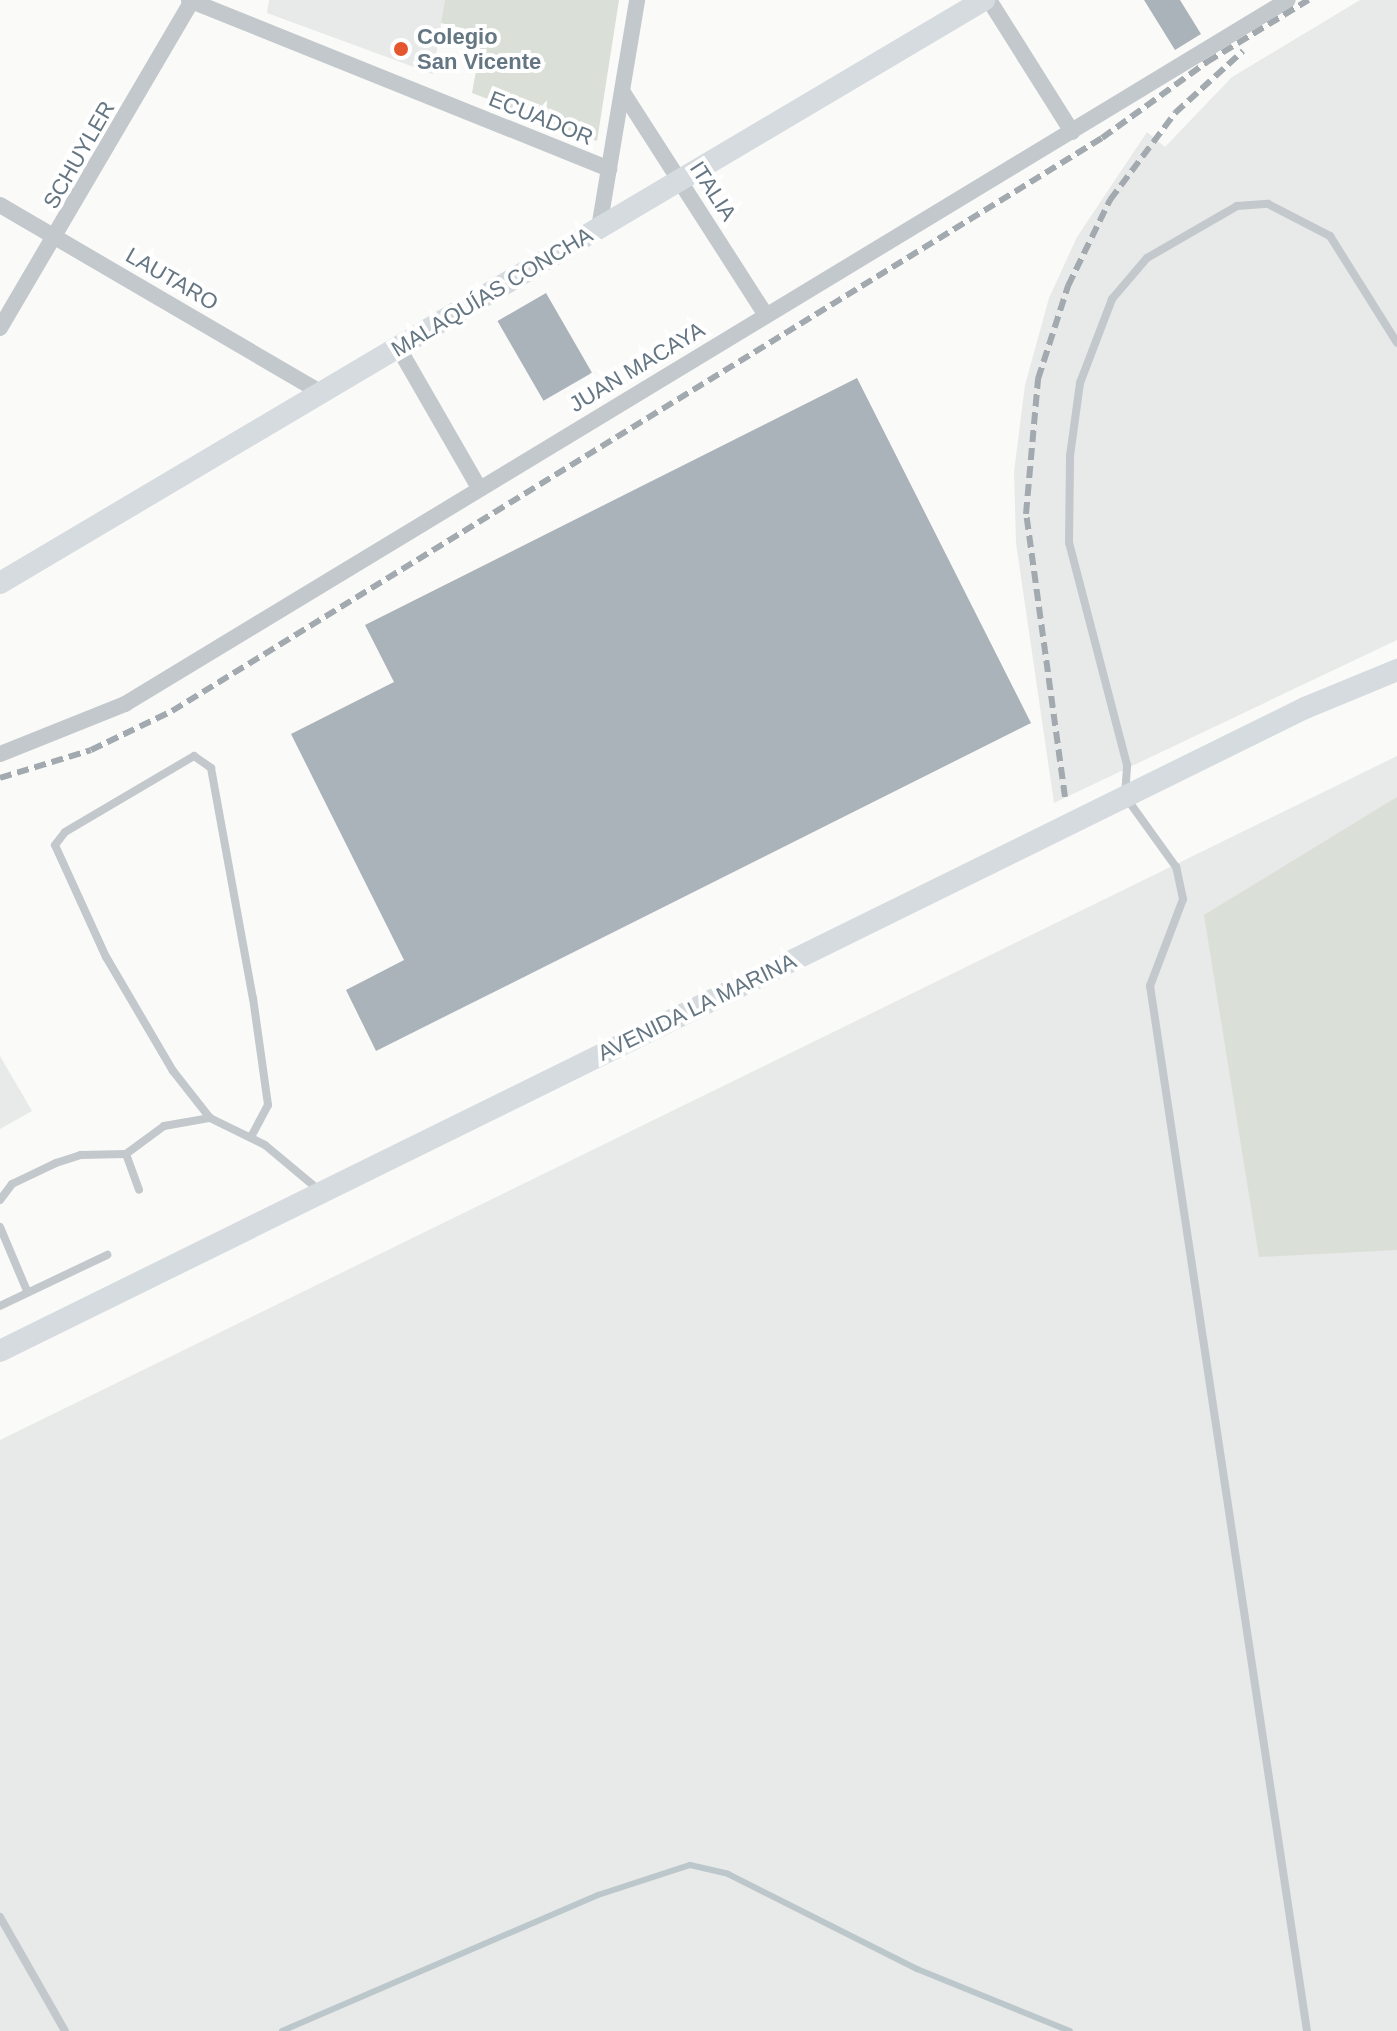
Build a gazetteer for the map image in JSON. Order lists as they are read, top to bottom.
{
  "streets": {
    "main road": ["MALAQUÍAS CONCHA", "AVENIDA LA MARINA"],
    "street": [
      "ECUADOR",
      "SCHUYLER",
      "ITALIA",
      "LAUTARO",
      "JUAN MACAYA"
    ]
  },
  "crossings": [
    ["ECUADOR", "SCHUYLER"],
    ["SCHUYLER", "LAUTARO"],
    ["ITALIA", "MALAQUÍAS CONCHA"],
    ["ITALIA", "JUAN MACAYA"],
    ["LAUTARO", "MALAQUÍAS CONCHA"]
  ],
  "places": ["Colegio San Vicente"]
}
